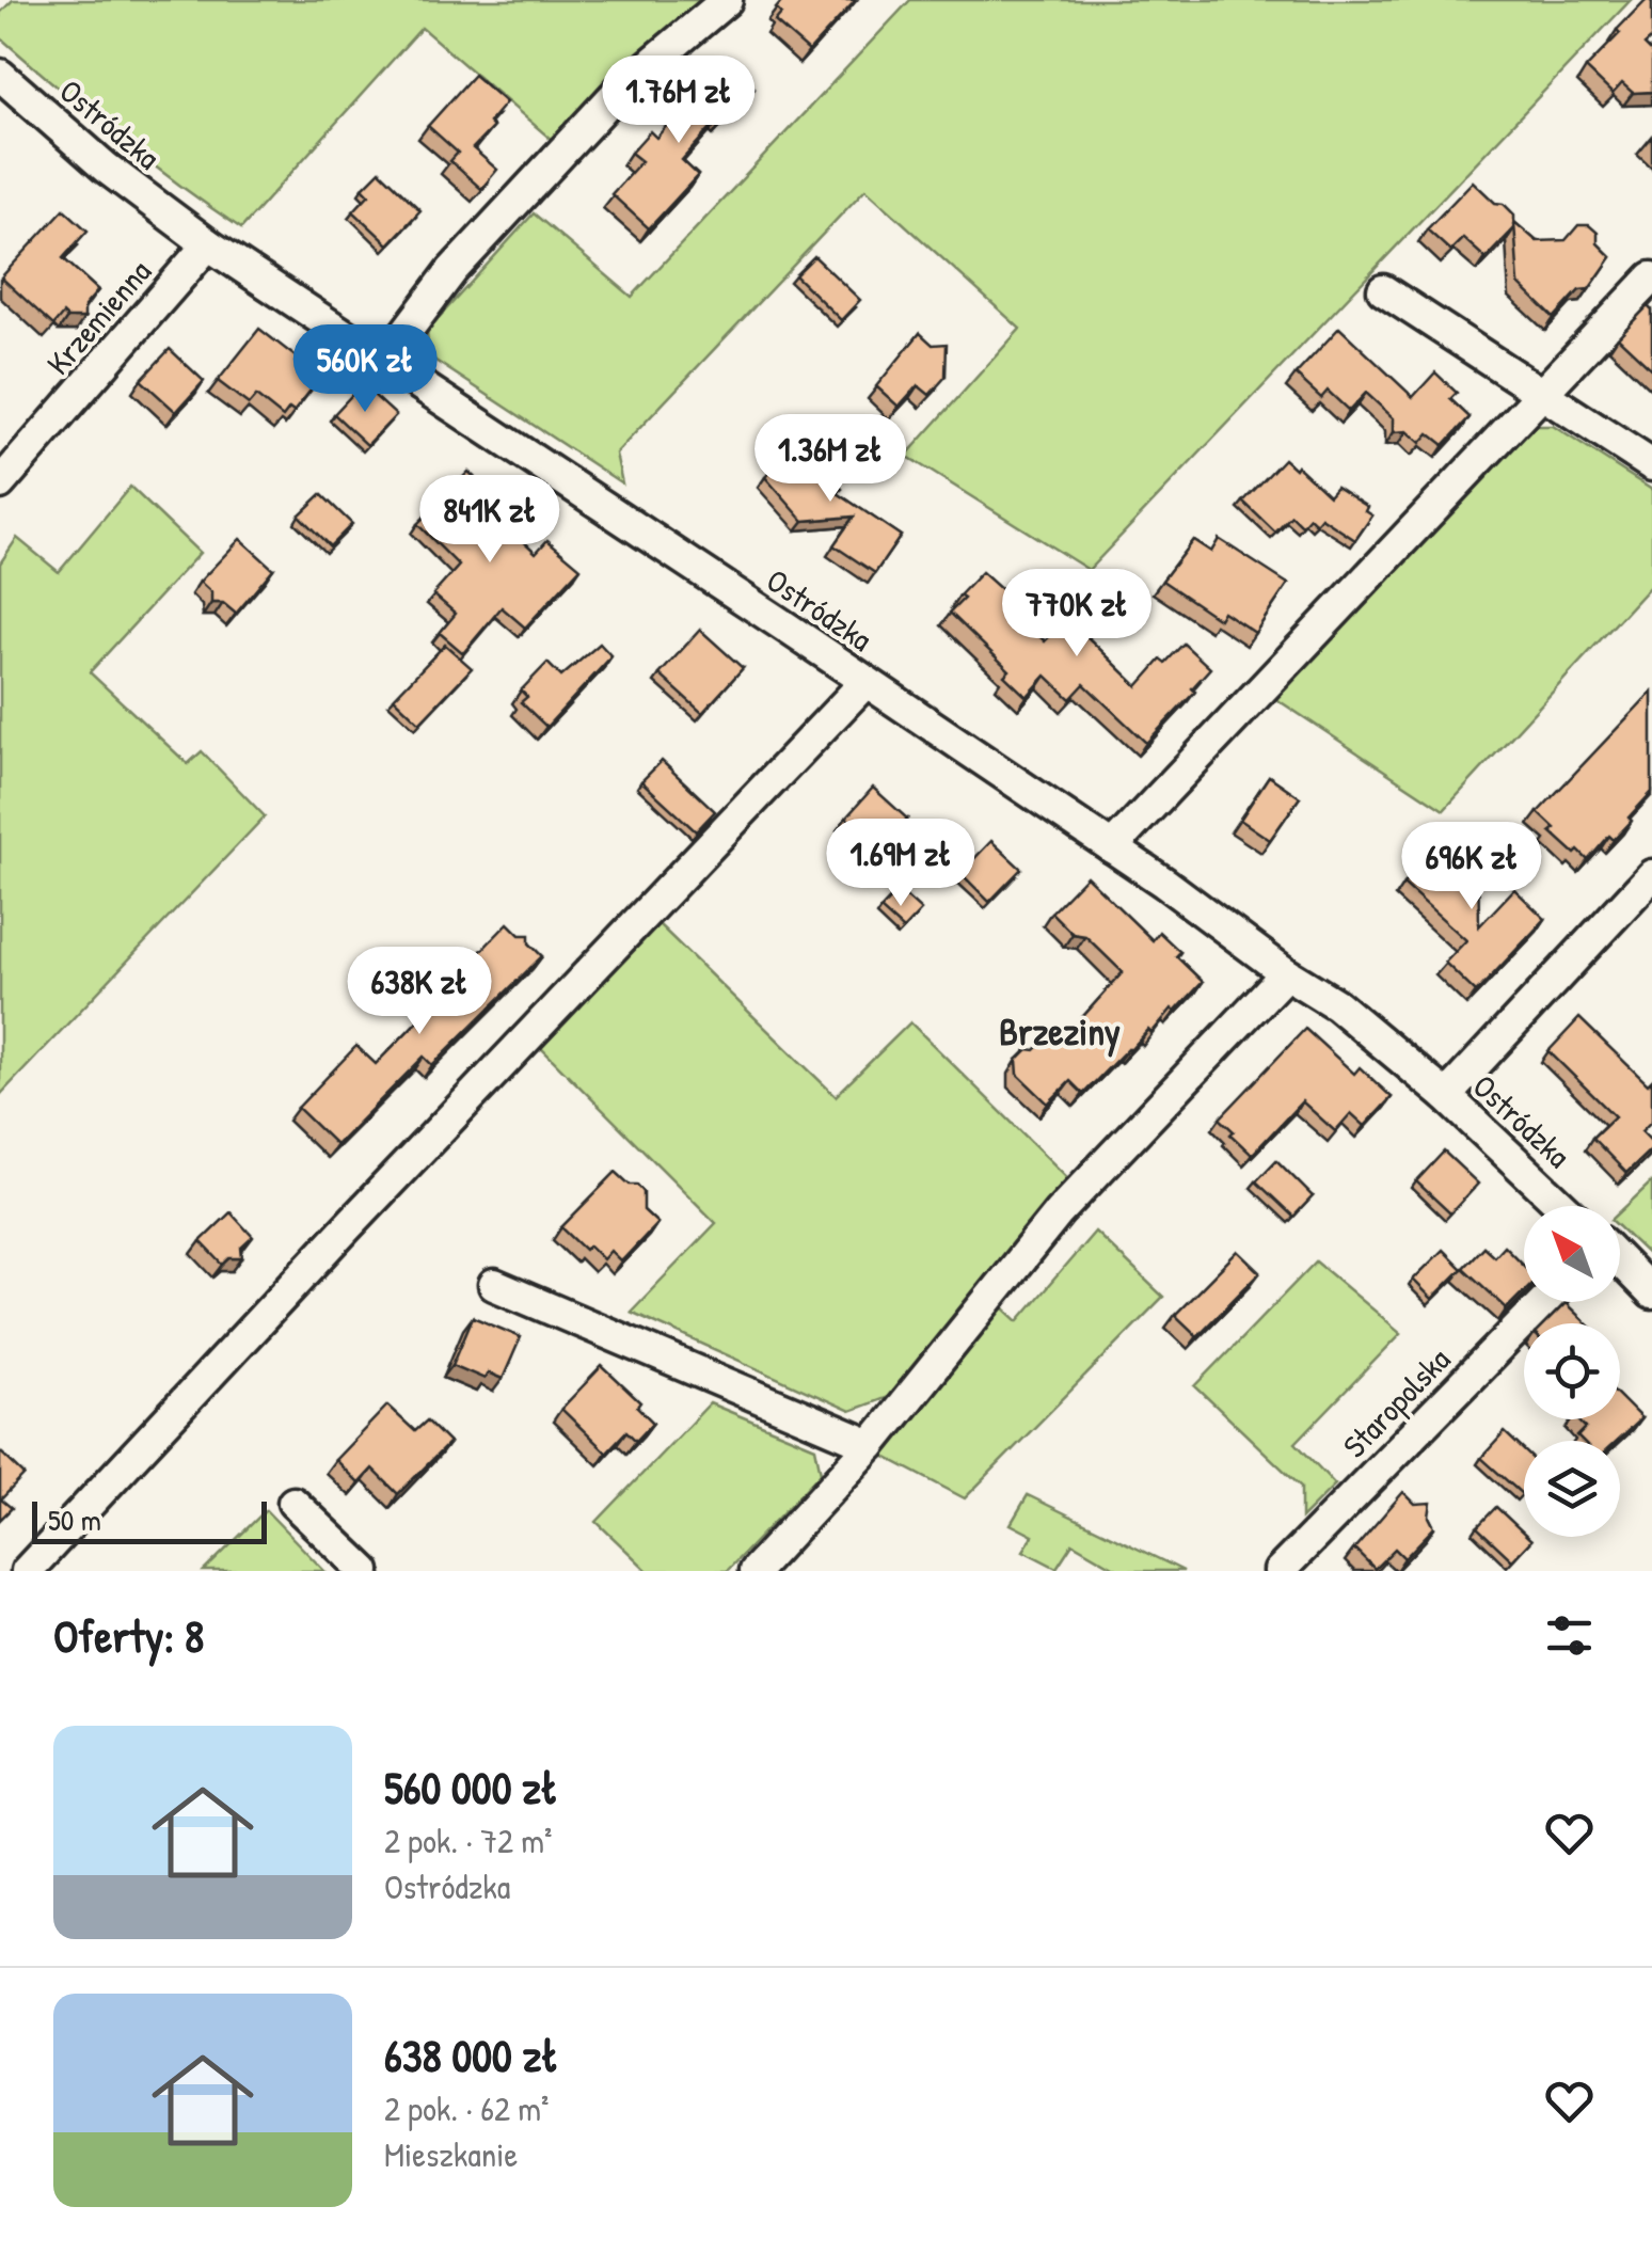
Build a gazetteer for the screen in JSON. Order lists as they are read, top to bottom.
{
  "streets": {
    "street": ["Ostródzka", "Krzemienna", "Staropolska"]
  },
  "crossings": [
    ["Ostródzka", "Krzemienna"]
  ],
  "districts": ["Brzeziny"],
  "scale_bar": "50 m",
  "north": "top left",
  "page": {
    "price": [
      "1.76M zł",
      "560K zł",
      "1.36M zł",
      "841K zł",
      "770K zł",
      "1.69M zł",
      "696K zł",
      "638K zł"
    ],
    "scale": "50 m",
    "heading": "Oferty: 8",
    "list": [
      {
        "name": "560 000 zł",
        "note": "2 pok. · 72 m² · Ostródzka"
      },
      {
        "name": "638 000 zł",
        "note": "2 pok. · 62 m² · Mieszkanie"
      }
    ]
  }
}
